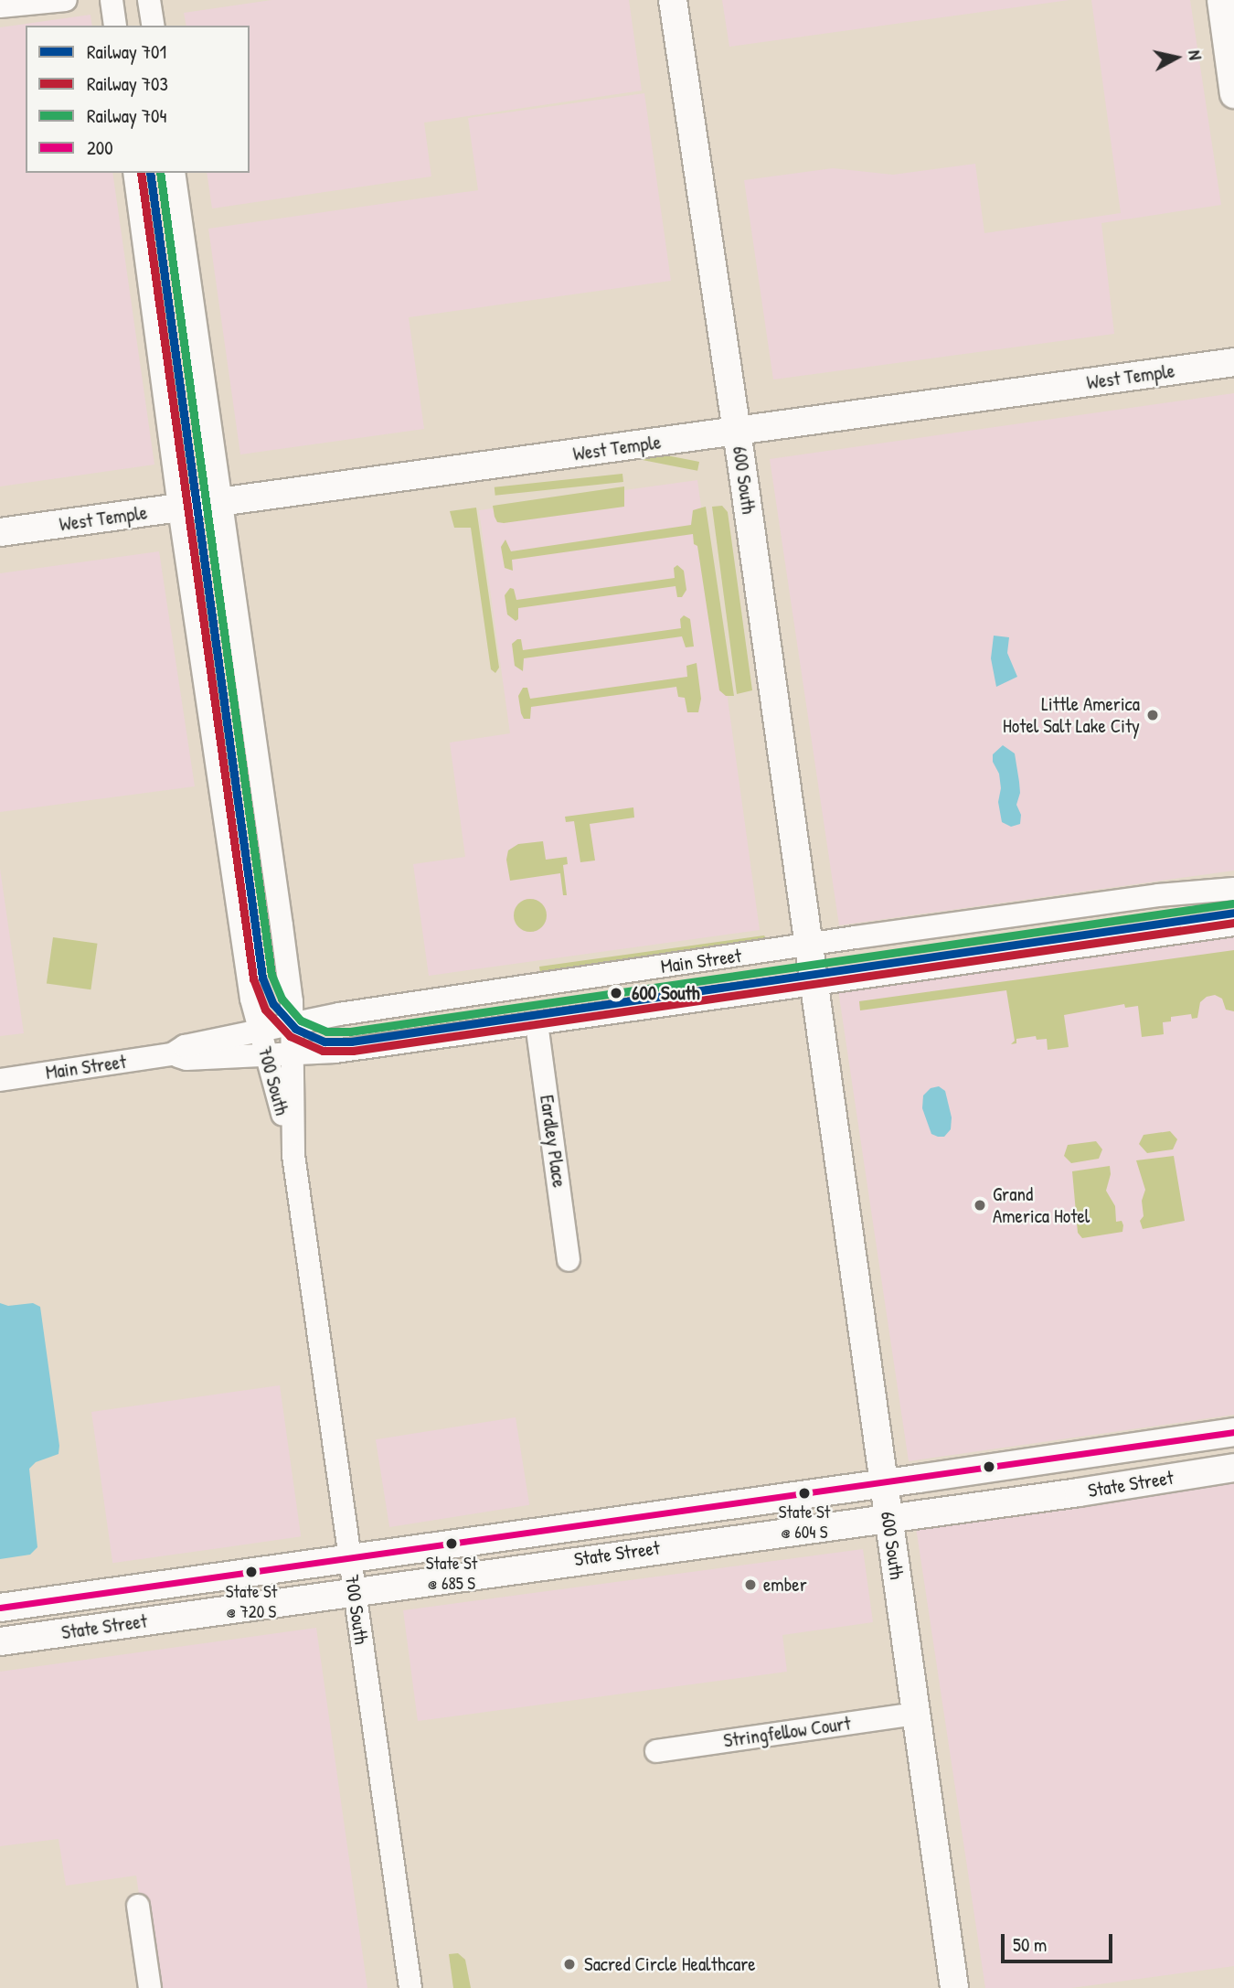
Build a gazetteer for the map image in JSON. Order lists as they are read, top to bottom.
{
  "streets": {
    "main road": ["West Temple", "600 South", "State Street"],
    "street": [
      "Main Street",
      "700 South",
      "Eardley Place",
      "Stringfellow Court"
    ]
  },
  "crossings": [
    ["West Temple", "600 South"],
    ["West Temple", "700 South"],
    ["600 South", "Main Street"],
    ["600 South", "State Street"],
    ["600 South", "Stringfellow Court"],
    ["Main Street", "700 South"],
    ["Main Street", "Eardley Place"],
    ["700 South", "State Street"]
  ],
  "places": [
    "Little America Hotel Salt Lake City",
    "600 South",
    "Grand America Hotel",
    "State St @ 604 S",
    "State St @ 685 S",
    "State St @ 720 S",
    "ember",
    "Sacred Circle Healthcare"
  ],
  "lines": [
    "rail line 701",
    "rail line 703",
    "rail line 704",
    "transit line 200"
  ],
  "legend": [
    "Railway 701",
    "Railway 703",
    "Railway 704",
    "200"
  ],
  "scale_bar": "50 m",
  "north": "right"
}
